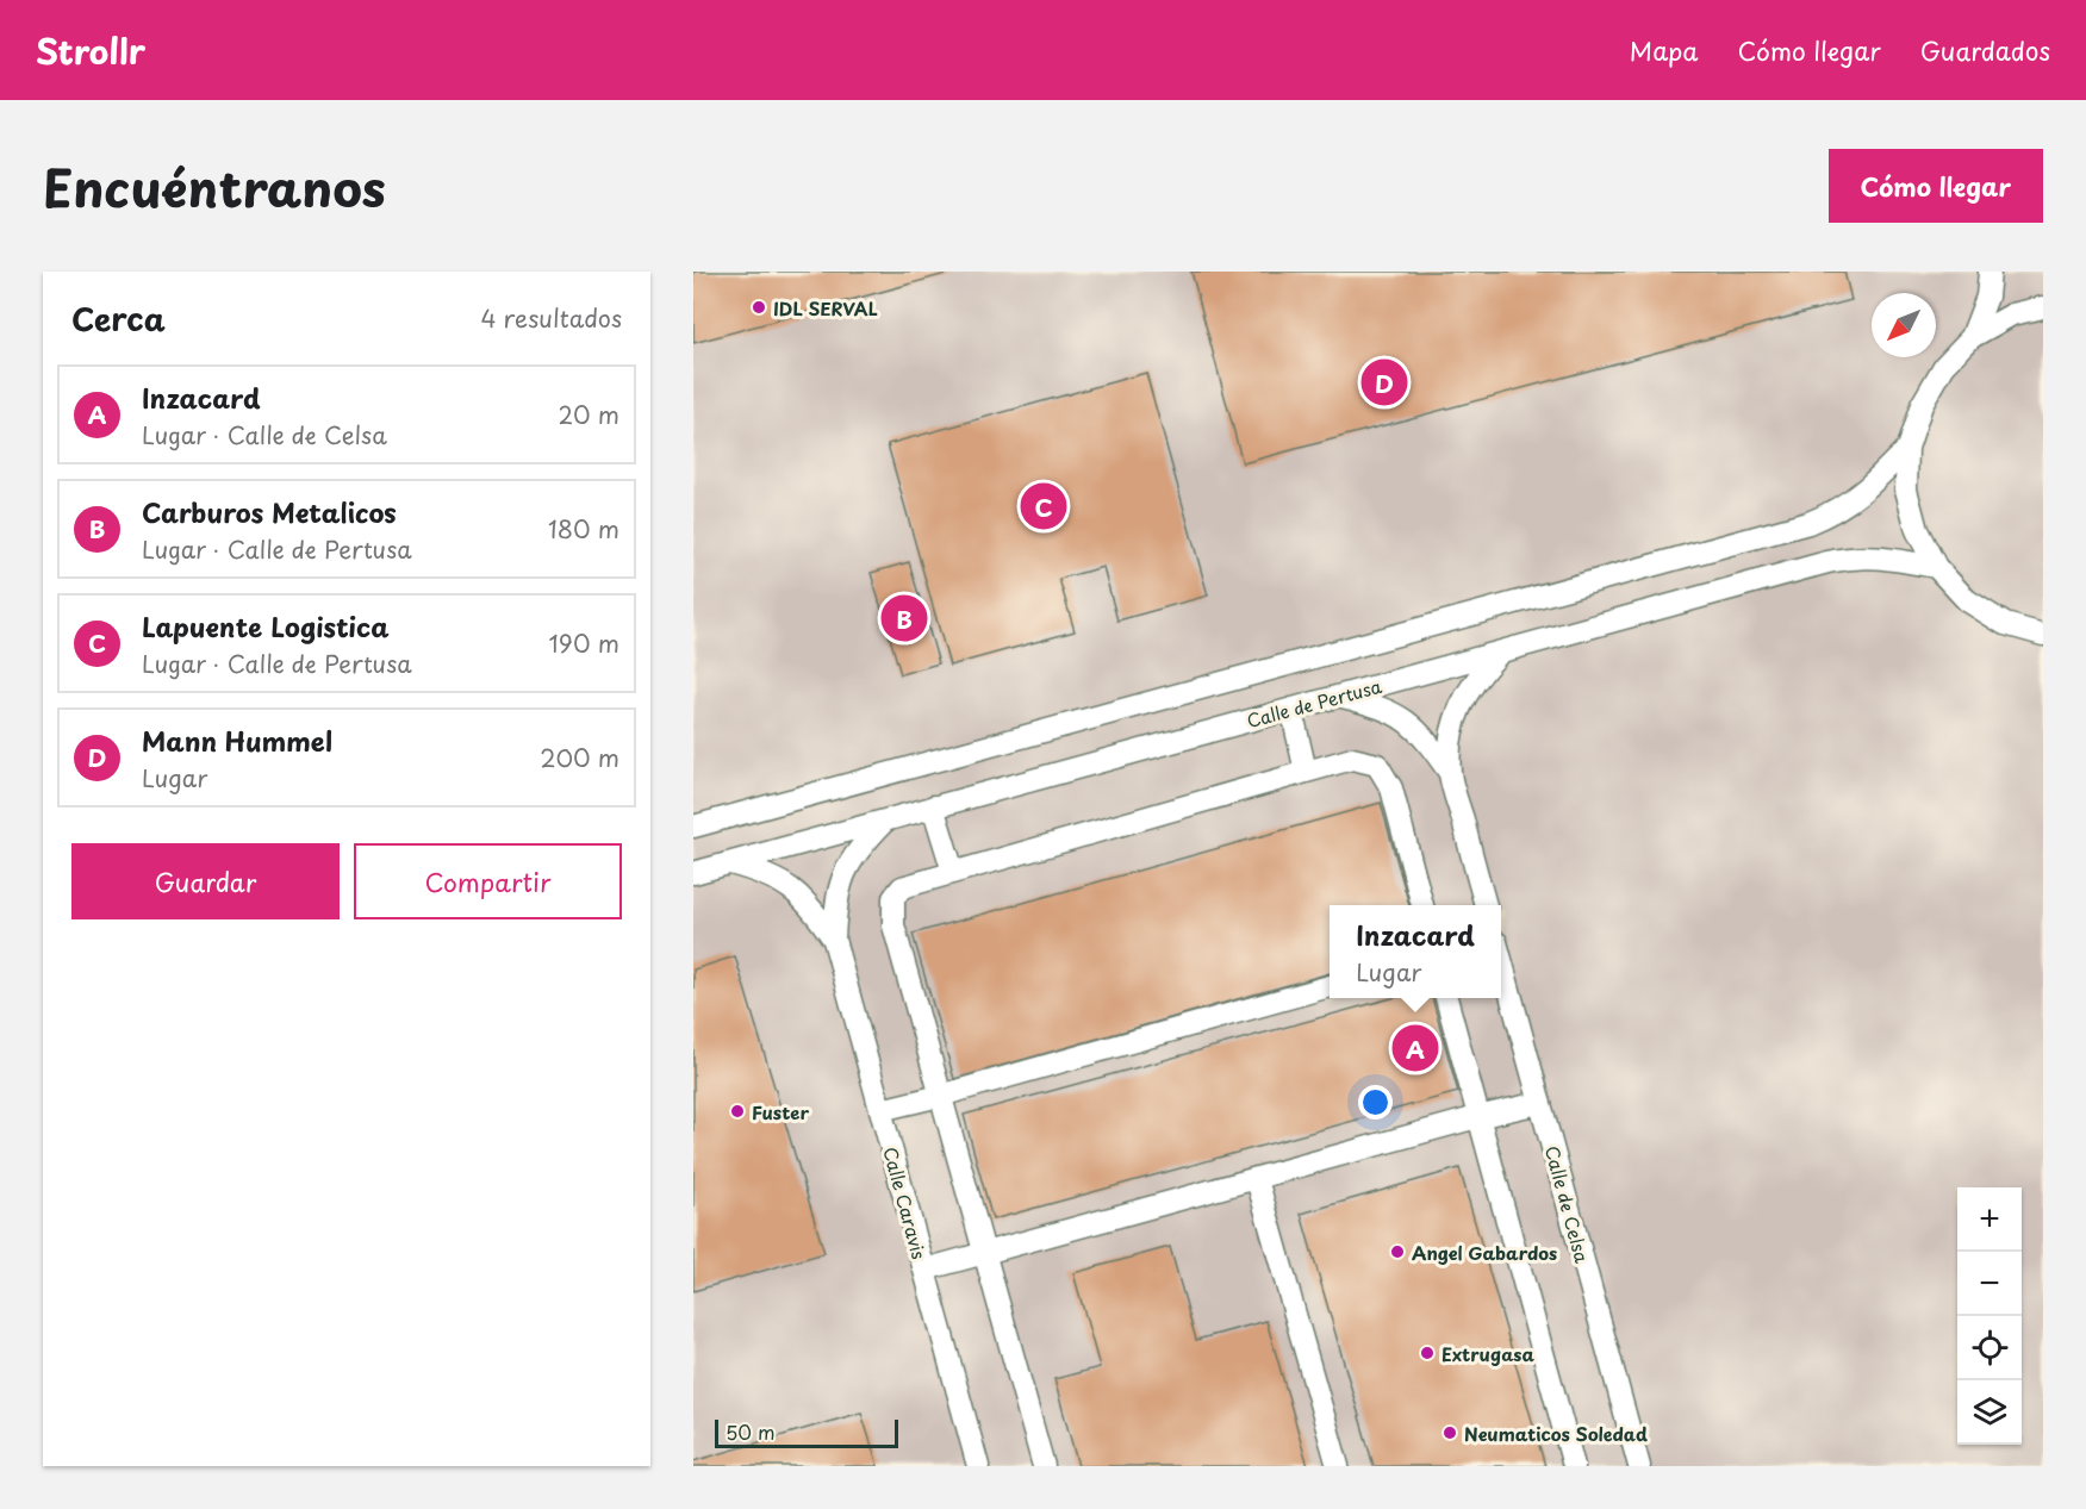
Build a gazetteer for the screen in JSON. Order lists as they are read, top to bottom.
{
  "streets": {
    "street": ["Calle de Pertusa", "Calle Caravis", "Calle de Celsa"]
  },
  "crossings": [
    ["Calle de Pertusa", "Calle Caravis"]
  ],
  "places": [
    "IDL SERVAL",
    "Fuster",
    "Angel Gabardos",
    "Extrugasa",
    "Neumaticos Soledad"
  ],
  "scale_bar": "50 m",
  "north": "bottom left",
  "page": {
    "header": "Strollr",
    "nav": ["Mapa", "Cómo llegar", "Guardados"],
    "title": "Encuéntranos",
    "buttons": [
      "Cómo llegar",
      ["Guardar", "Compartir"]
    ],
    "heading": ["Cerca", "4 resultados"],
    "pins": [
      "D",
      "C",
      "B",
      "A"
    ],
    "list": [
      {
        "mark": "A",
        "name": "Inzacard",
        "note": "Lugar · Calle de Celsa",
        "value": "20 m"
      },
      {
        "mark": "B",
        "name": "Carburos Metalicos",
        "note": "Lugar · Calle de Pertusa",
        "value": "180 m"
      },
      {
        "mark": "C",
        "name": "Lapuente Logistica",
        "note": "Lugar · Calle de Pertusa",
        "value": "190 m"
      },
      {
        "mark": "D",
        "name": "Mann Hummel",
        "note": "Lugar",
        "value": "200 m"
      }
    ],
    "popup": ["Inzacard", "Lugar"],
    "map_buttons": ["+", "−"],
    "scale": "50 m"
  }
}
